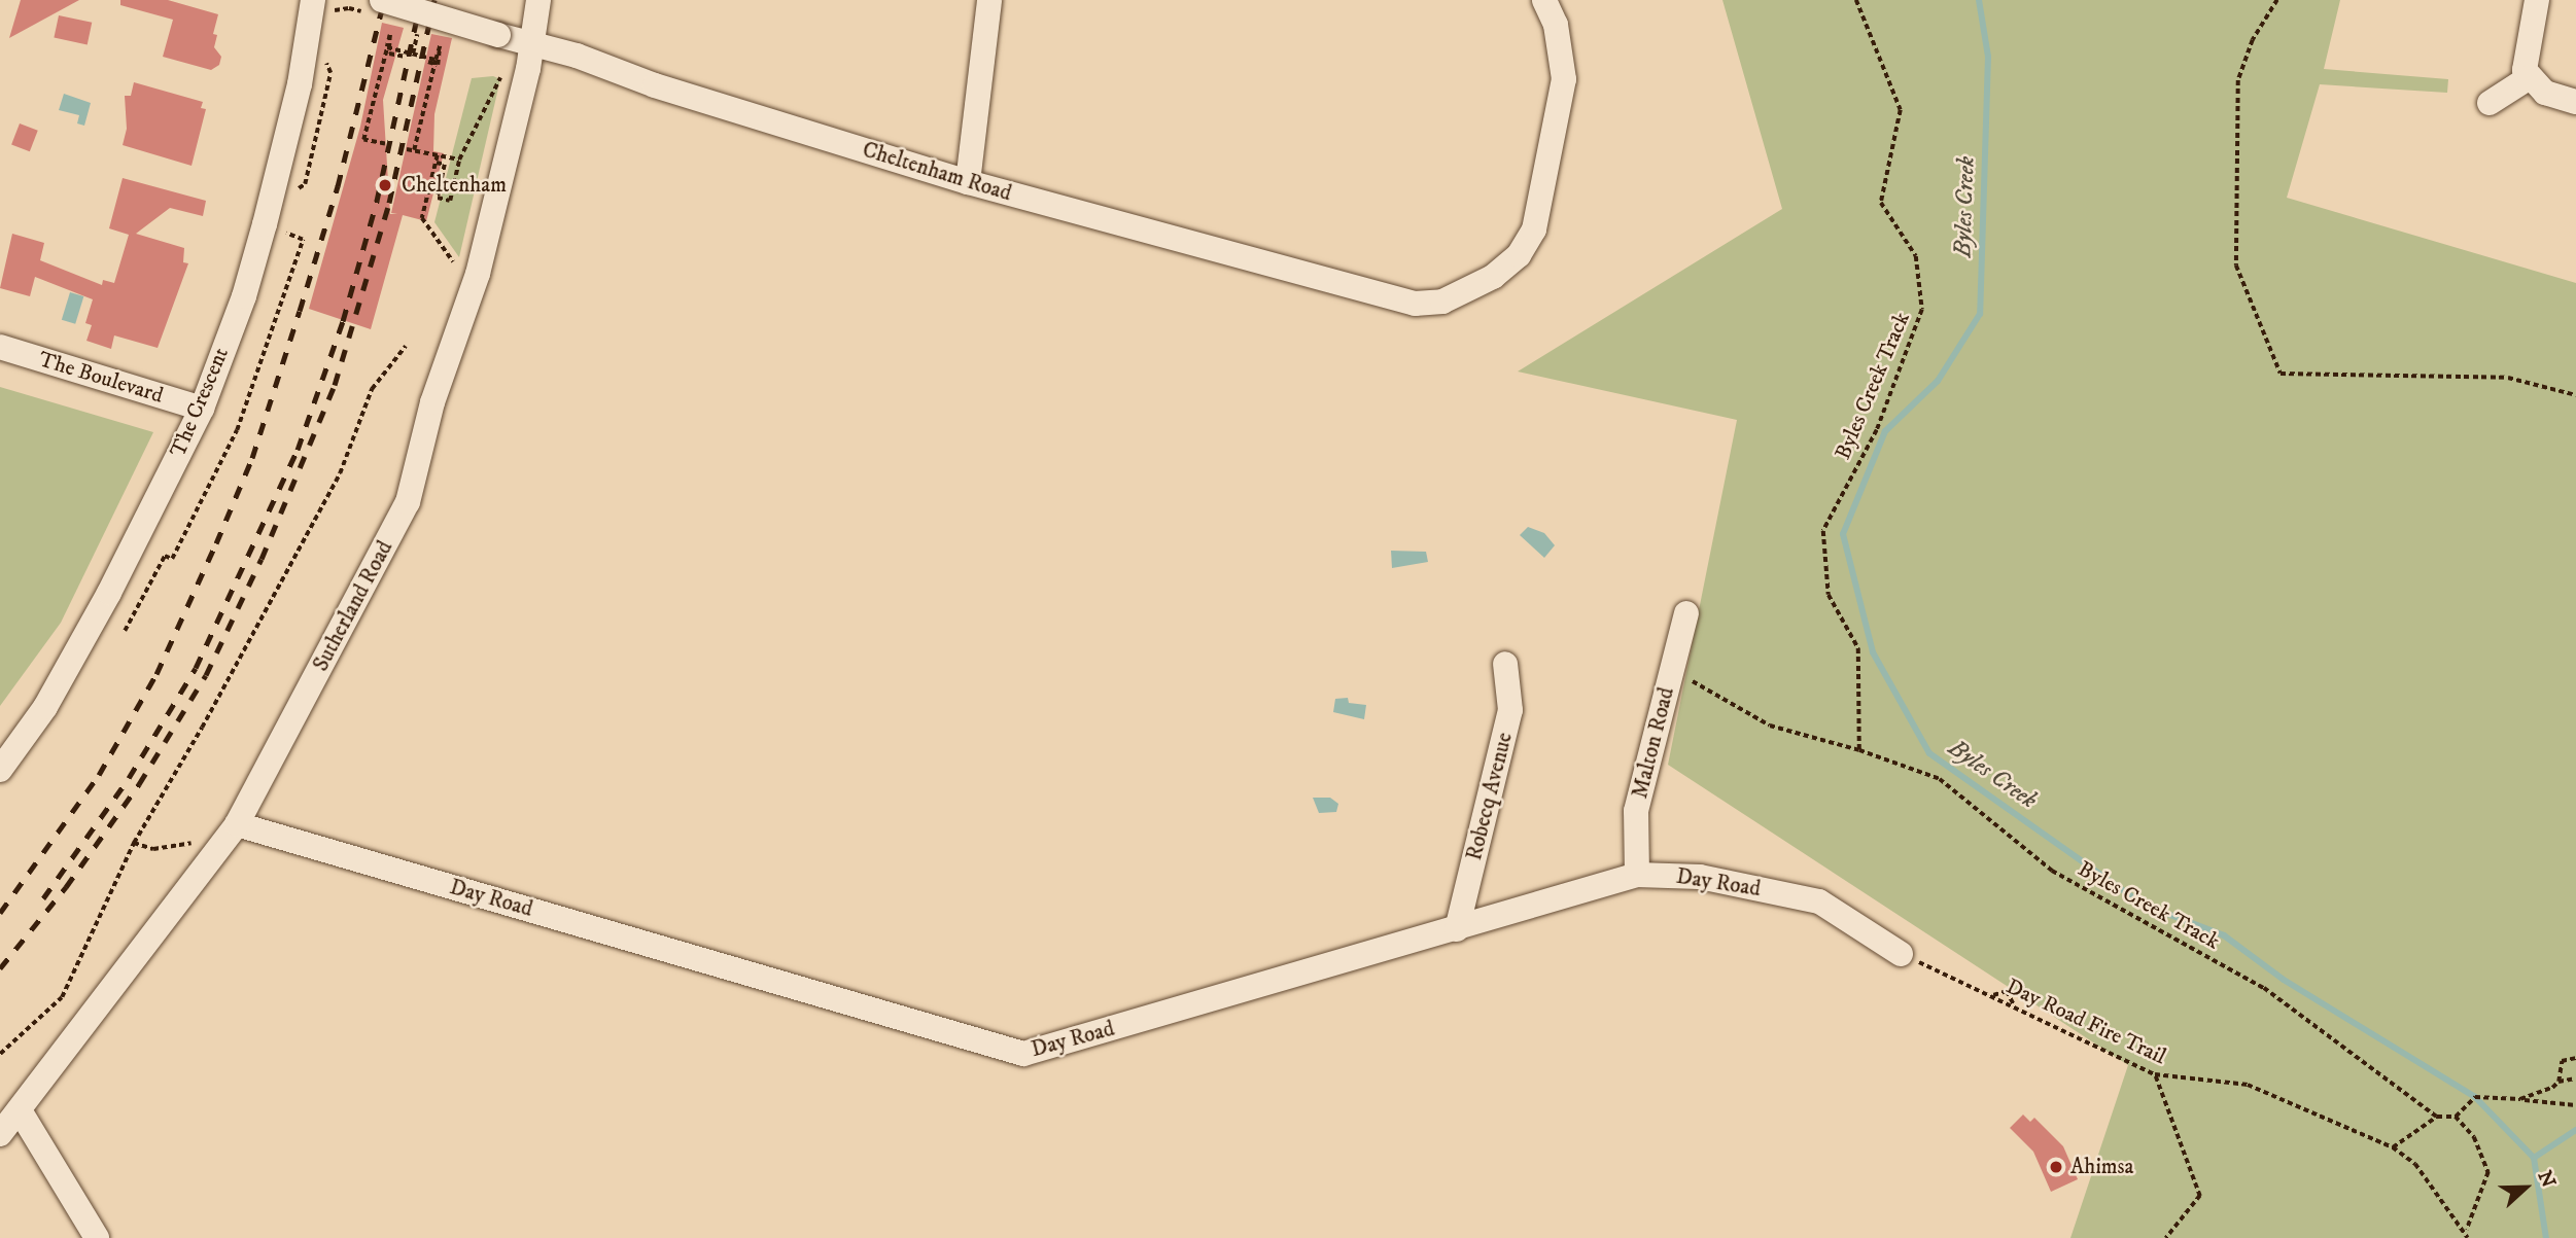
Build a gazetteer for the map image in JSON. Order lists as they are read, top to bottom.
{
  "streets": {
    "street": [
      "Cheltenham Road",
      "The Boulevard",
      "The Crescent",
      "Sutherland Road",
      "Malton Road",
      "Robecq Avenue",
      "Day Road"
    ],
    "path": ["Byles Creek Track", "Day Road Fire Trail"]
  },
  "crossings": [
    ["Cheltenham Road", "Sutherland Road"],
    ["The Boulevard", "The Crescent"],
    ["Sutherland Road", "Day Road"],
    ["Malton Road", "Day Road"],
    ["Robecq Avenue", "Day Road"],
    ["Day Road", "Day Road Fire Trail"]
  ],
  "water": ["Byles Creek"],
  "places": ["Cheltenham", "Ahimsa"],
  "north": "right"
}
